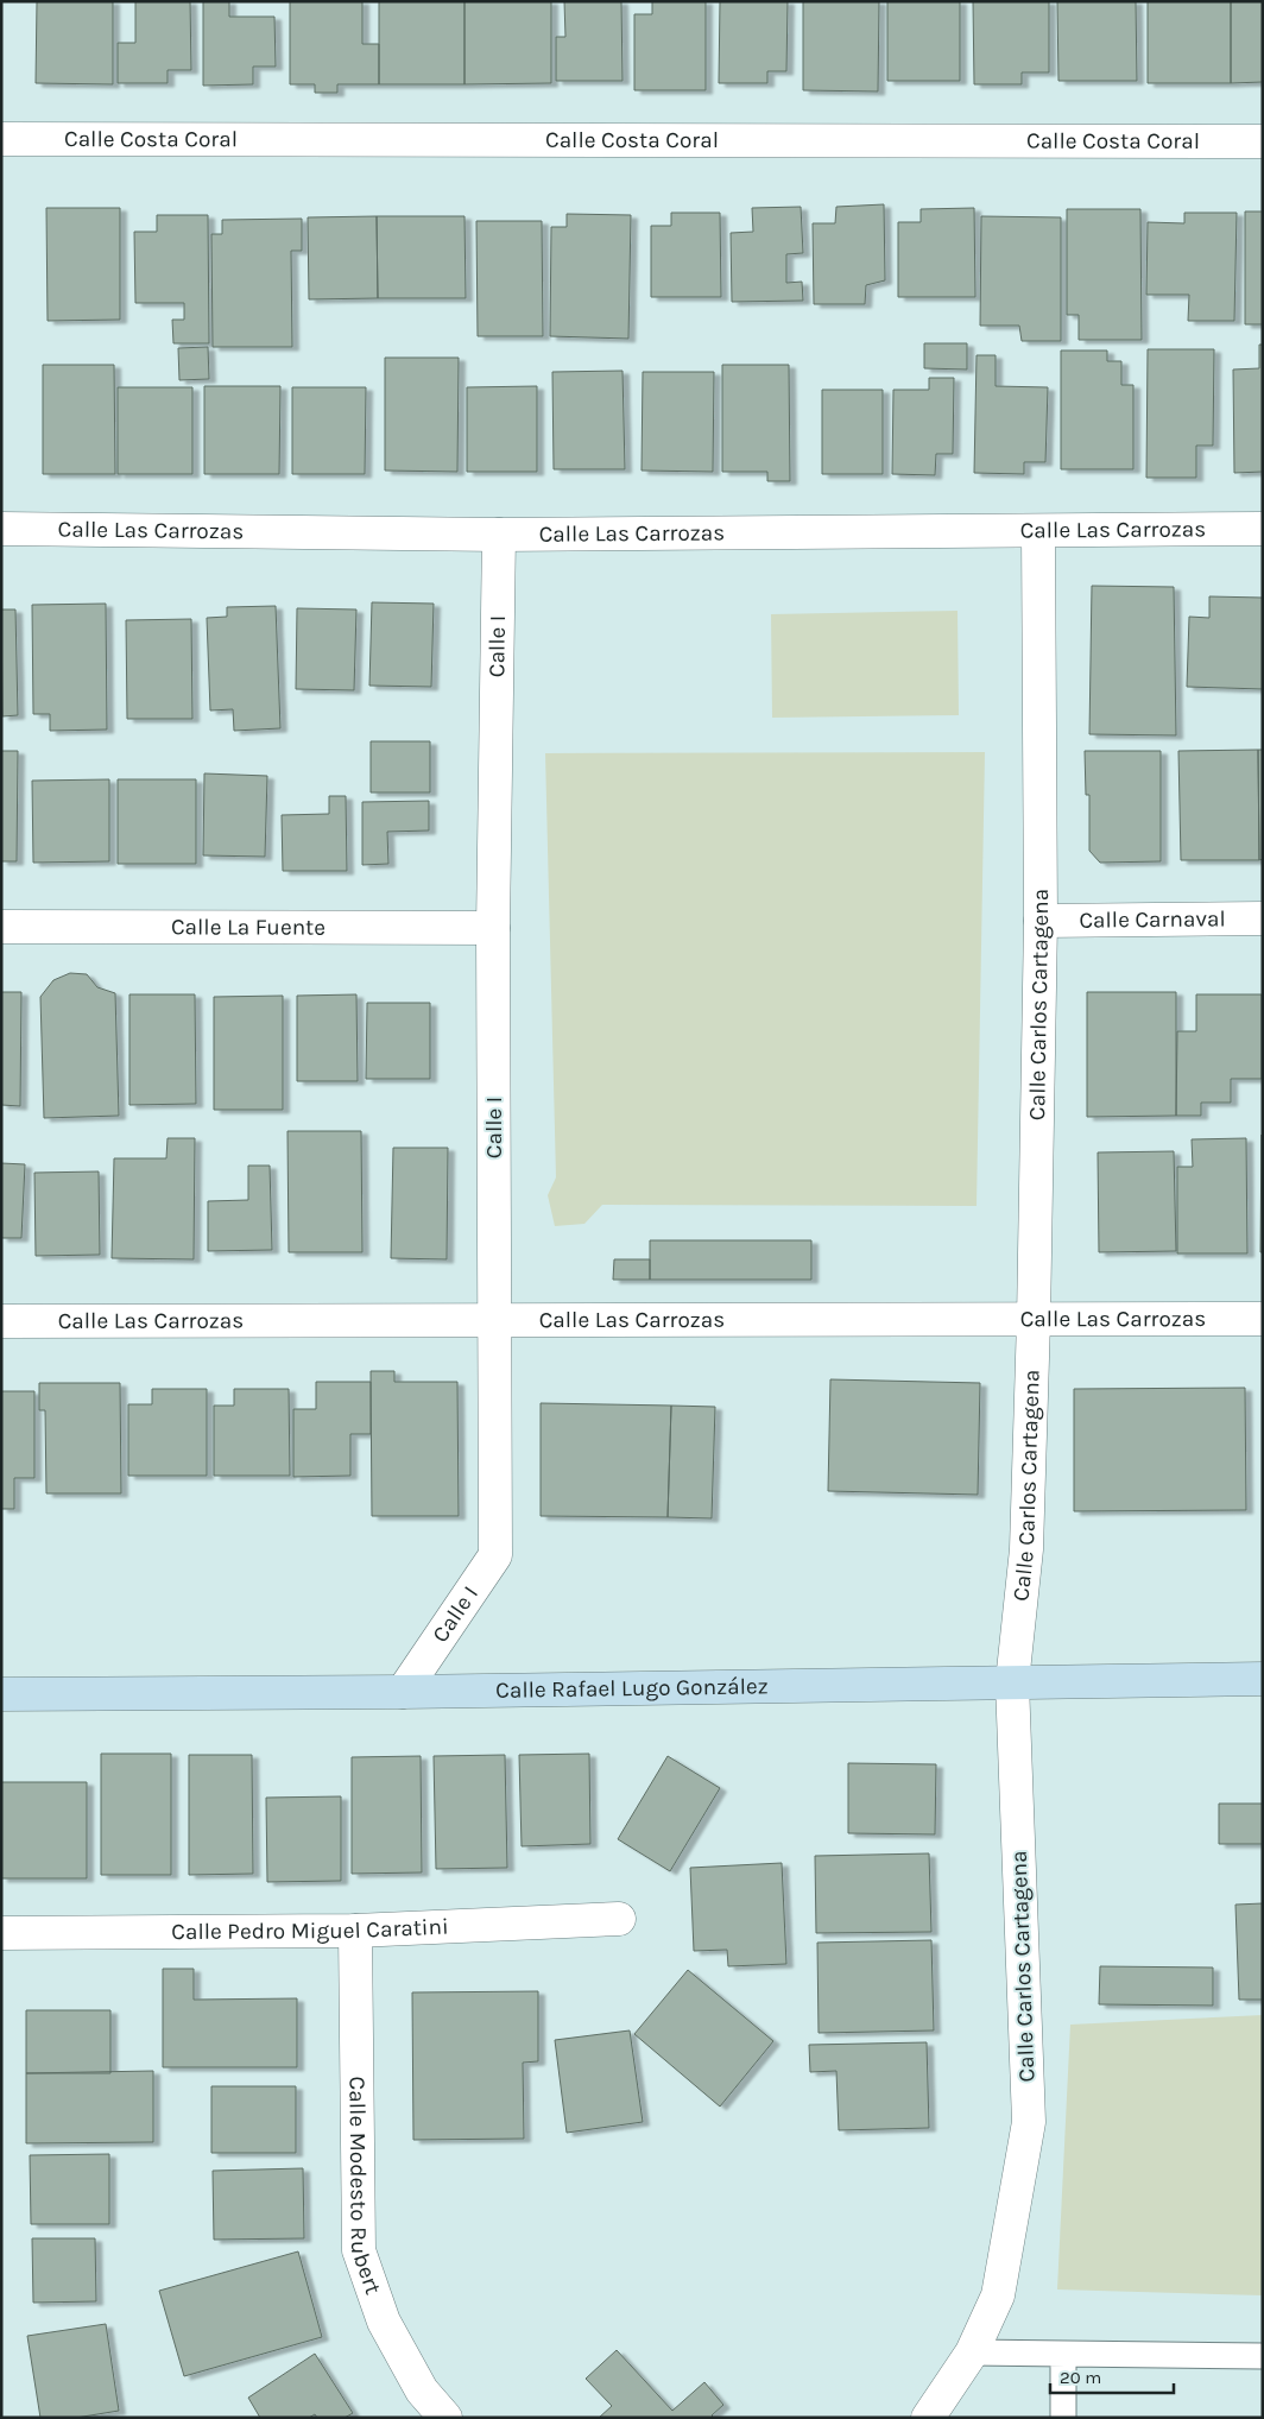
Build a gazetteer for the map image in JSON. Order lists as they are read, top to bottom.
{
  "streets": {
    "street": [
      "Calle Costa Coral",
      "Calle Las Carrozas",
      "Calle I",
      "Calle Carnaval",
      "Calle La Fuente",
      "Calle Carlos Cartagena",
      "Calle Rafael Lugo González",
      "Calle Pedro Miguel Caratini",
      "Calle Modesto Rubert"
    ]
  },
  "crossings": [
    ["Calle Las Carrozas", "Calle I"],
    ["Calle Las Carrozas", "Calle Carlos Cartagena"],
    ["Calle I", "Calle La Fuente"],
    ["Calle I", "Calle Rafael Lugo González"],
    ["Calle Carnaval", "Calle Carlos Cartagena"],
    ["Calle Carlos Cartagena", "Calle Rafael Lugo González"],
    ["Calle Pedro Miguel Caratini", "Calle Modesto Rubert"]
  ],
  "scale_bar": "20 m"
}
